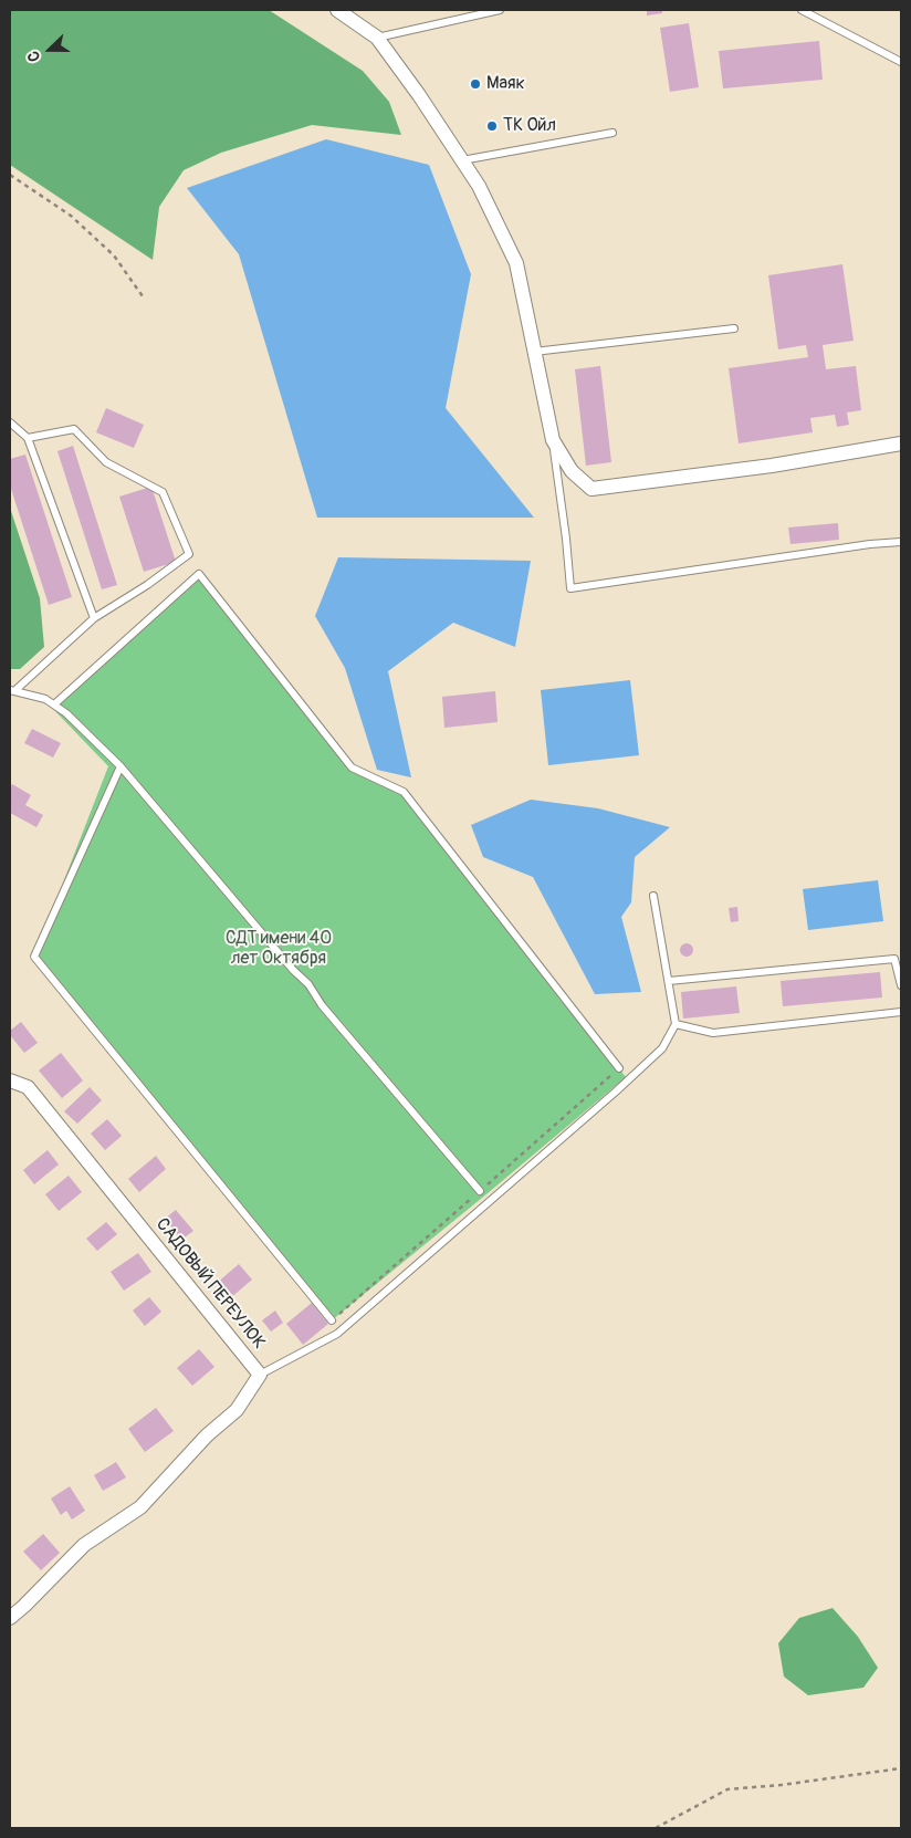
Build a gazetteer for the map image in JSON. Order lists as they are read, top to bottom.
{
  "streets": {
    "street": ["САДОВЫЙ ПЕРЕУЛОК"]
  },
  "parks": ["СДТ имени 40 лет Октября"],
  "places": ["Маяк", "ТК Ойл"],
  "north": "left"
}
